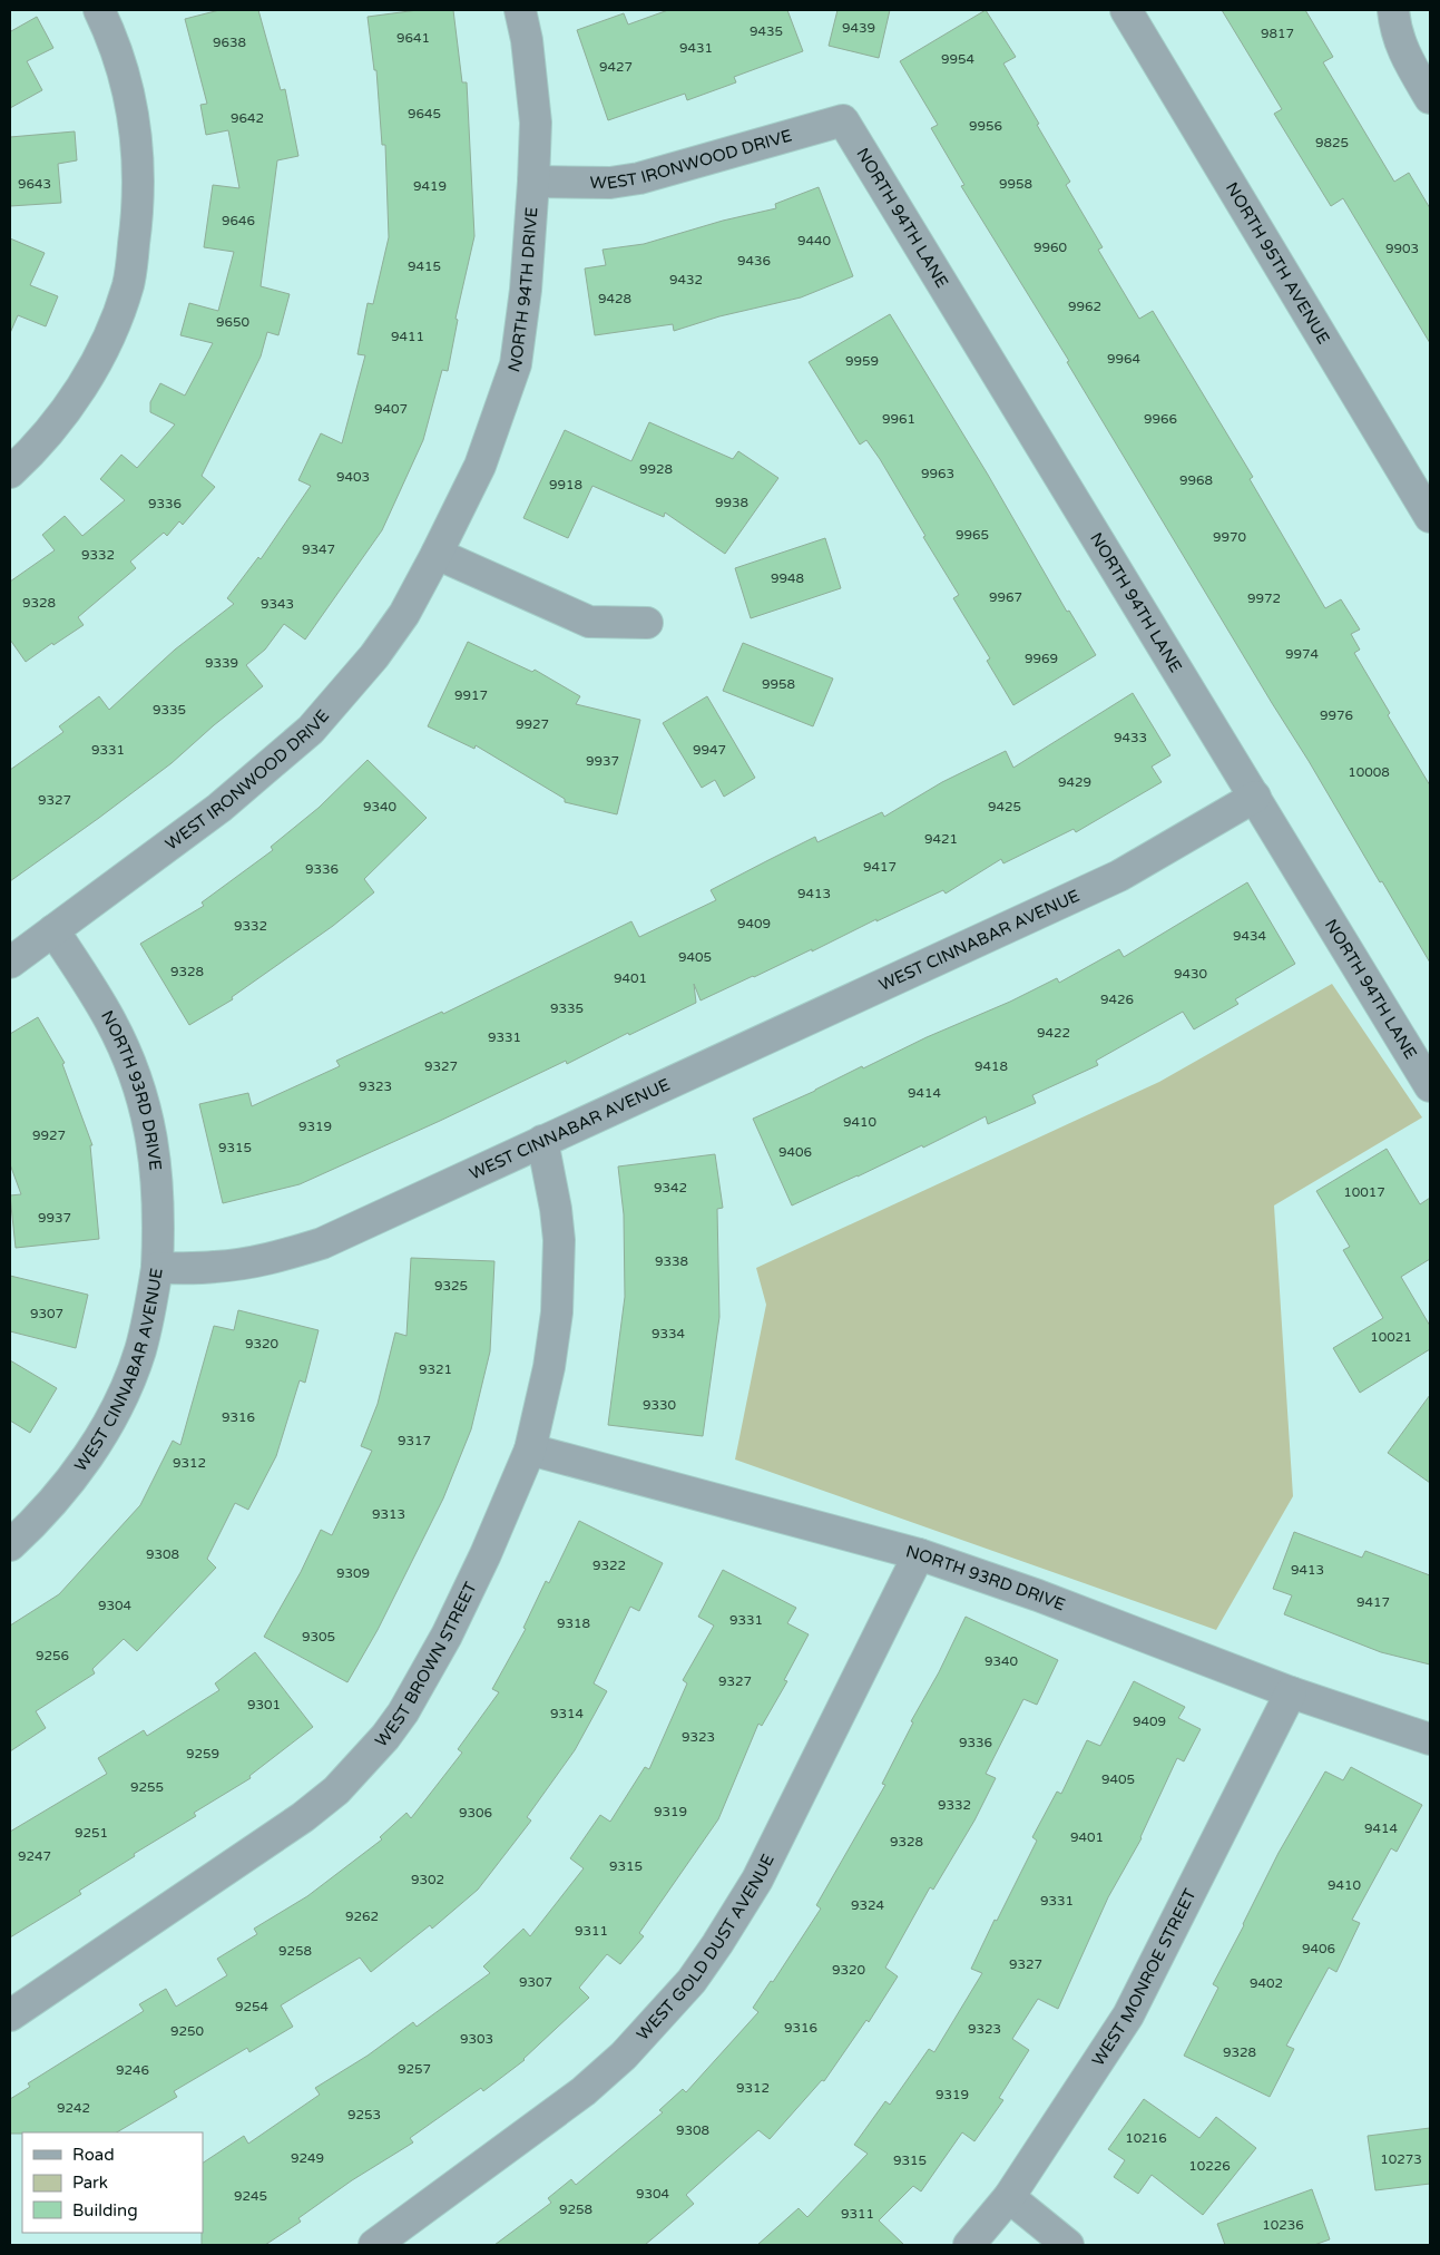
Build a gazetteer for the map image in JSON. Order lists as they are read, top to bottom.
{
  "streets": {
    "street": [
      "WEST IRONWOOD DRIVE",
      "NORTH 94TH LANE",
      "NORTH 95TH AVENUE",
      "NORTH 94TH DRIVE",
      "WEST CINNABAR AVENUE",
      "NORTH 93RD DRIVE",
      "WEST BROWN STREET",
      "WEST GOLD DUST AVENUE",
      "WEST MONROE STREET"
    ]
  },
  "crossings": [
    ["WEST IRONWOOD DRIVE", "NORTH 94TH LANE"],
    ["WEST IRONWOOD DRIVE", "NORTH 94TH DRIVE"],
    ["WEST IRONWOOD DRIVE", "NORTH 93RD DRIVE"],
    ["NORTH 94TH LANE", "WEST CINNABAR AVENUE"],
    ["WEST CINNABAR AVENUE", "NORTH 93RD DRIVE"],
    ["WEST CINNABAR AVENUE", "WEST BROWN STREET"],
    ["NORTH 93RD DRIVE", "WEST BROWN STREET"],
    ["NORTH 93RD DRIVE", "WEST GOLD DUST AVENUE"],
    ["NORTH 93RD DRIVE", "WEST MONROE STREET"]
  ],
  "house_numbers": [
    "9439",
    "9435",
    "9817",
    "9641",
    "9638",
    "9431",
    "9954",
    "9427",
    "9645",
    "9642",
    "9956",
    "9825",
    "9643",
    "9958",
    "9419",
    "9646",
    "9440",
    "9960",
    "9903",
    "9436",
    "9415",
    "9432",
    "9428",
    "9962",
    "9650",
    "9411",
    "9964",
    "9959",
    "9407",
    "9961",
    "9966",
    "9928",
    "9963",
    "9403",
    "9968",
    "9918",
    "9938",
    "9336",
    "9965",
    "9970",
    "9347",
    "9332",
    "9948",
    "9967",
    "9972",
    "9328",
    "9343",
    "9974",
    "9969",
    "9339",
    "9958",
    "9917",
    "9335",
    "9976",
    "9927",
    "9433",
    "9331",
    "9947",
    "9937",
    "10008",
    "9429",
    "9327",
    "9340",
    "9425",
    "9421",
    "9417",
    "9336",
    "9413",
    "9409",
    "9332",
    "9434",
    "9405",
    "9328",
    "9430",
    "9401",
    "9426",
    "9335",
    "9422",
    "9331",
    "9327",
    "9418",
    "9323",
    "9414",
    "9410",
    "9319",
    "9927",
    "9315",
    "9406",
    "9342",
    "10017",
    "9937",
    "9338",
    "9325",
    "9307",
    "9334",
    "10021",
    "9320",
    "9321",
    "9330",
    "9316",
    "9317",
    "9312",
    "9313",
    "9308",
    "9322",
    "9413",
    "9309",
    "9417",
    "9304",
    "9331",
    "9318",
    "9305",
    "9256",
    "9340",
    "9327",
    "9301",
    "9314",
    "9409",
    "9323",
    "9336",
    "9259",
    "9405",
    "9255",
    "9332",
    "9319",
    "9306",
    "9414",
    "9251",
    "9401",
    "9328",
    "9247",
    "9315",
    "9302",
    "9410",
    "9331",
    "9324",
    "9262",
    "9311",
    "9406",
    "9258",
    "9327",
    "9320",
    "9307",
    "9402",
    "9254",
    "9316",
    "9323",
    "9250",
    "9303",
    "9328",
    "9257",
    "9246",
    "9312",
    "9319",
    "9242",
    "9253",
    "9308",
    "10216",
    "9249",
    "10273",
    "9315",
    "10226",
    "9304",
    "9245",
    "9258",
    "9311",
    "10236"
  ],
  "legend": ["Road", "Park", "Building"]
}
